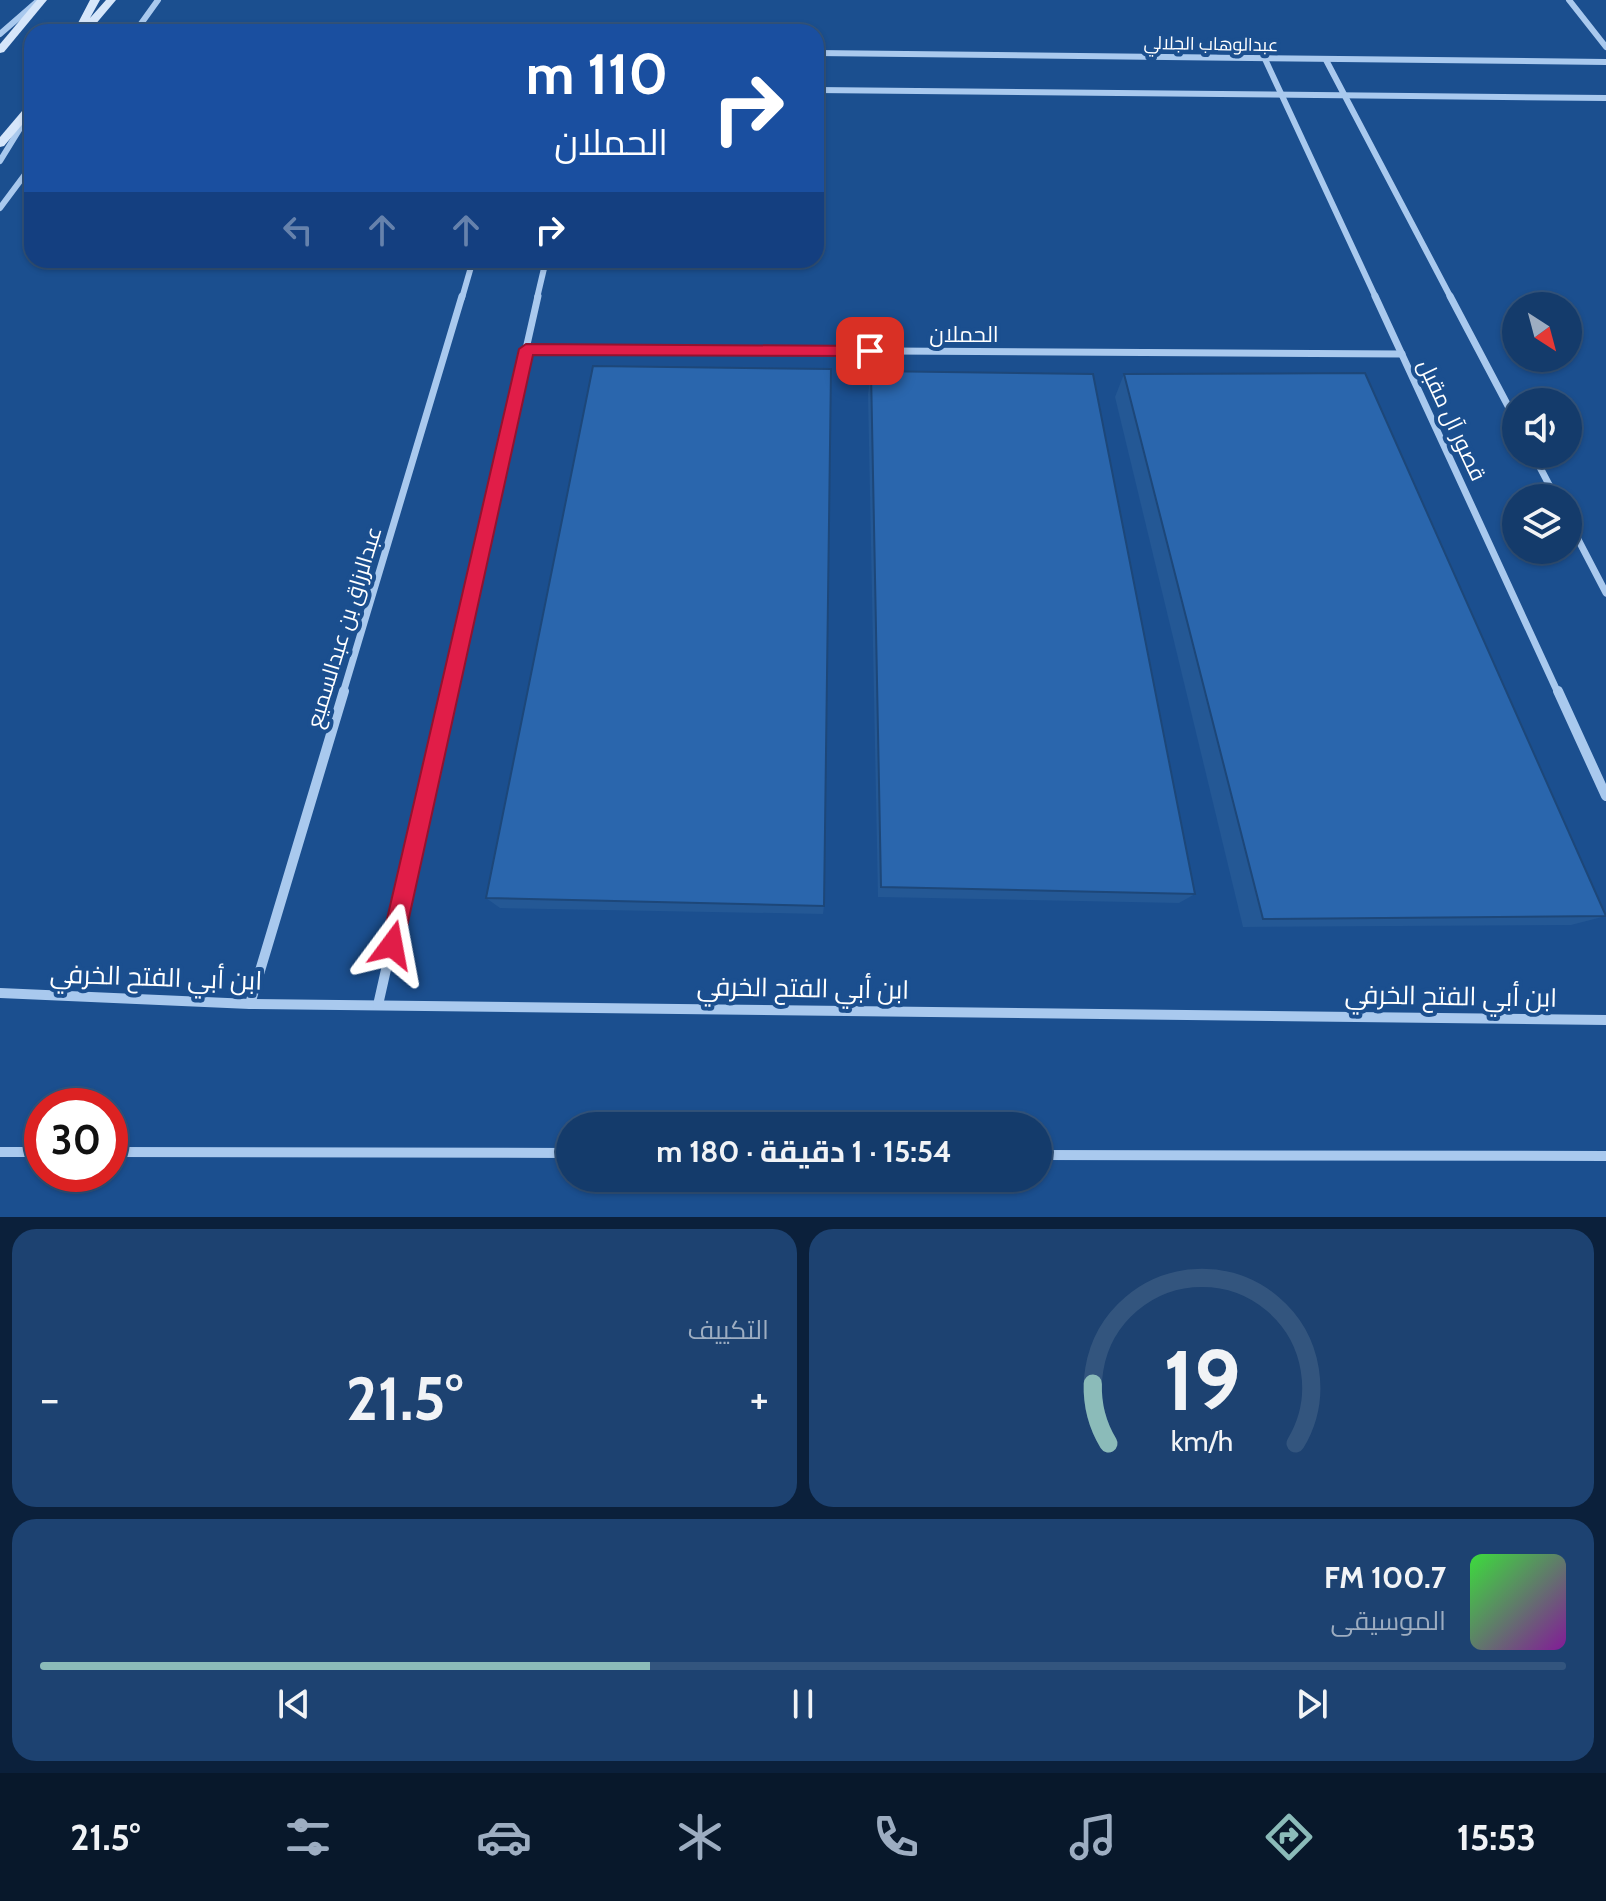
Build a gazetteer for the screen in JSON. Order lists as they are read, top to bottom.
{
  "streets": {
    "street": [
      "عبدالوهاب الجلالي",
      "الحملان",
      "قصور آل مقبل",
      "عبدالرزاق بن عبدالسميع",
      "ابن أبي الفتح الخرفي"
    ]
  },
  "crossings": [
    ["عبدالوهاب الجلالي", "قصور آل مقبل"],
    ["الحملان", "قصور آل مقبل"],
    ["عبدالرزاق بن عبدالسميع", "ابن أبي الفتح الخرفي"]
  ],
  "north": "bottom right",
  "page": {
    "turn": ["110 m", "الحملان"],
    "limit": "30",
    "trip": "15:54 · 1 دقيقة · 180 m",
    "tile": "التكييف",
    "heat": ["−", "21.5°", "+"],
    "song": ["100.7 FM", "الموسيقى"],
    "tabs": ["15:53", "21.5°"],
    "gauge": ["19", "km/h"]
  }
}
